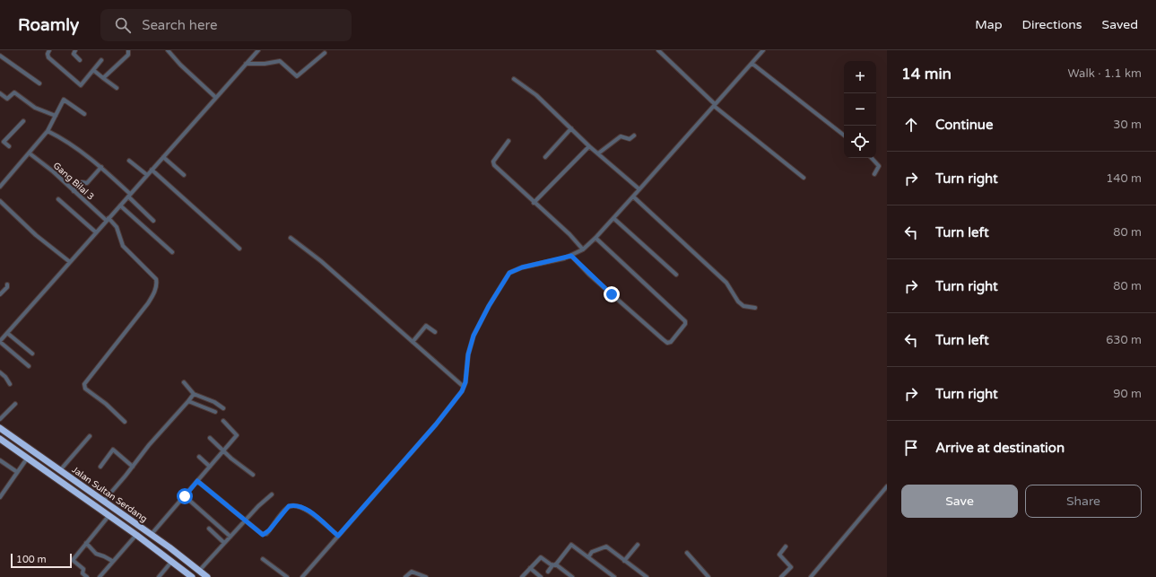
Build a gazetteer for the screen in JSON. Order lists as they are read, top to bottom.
{
  "streets": {
    "highway": ["Jalan Sultan Serdang"],
    "street": ["Gang Bilal 3"]
  },
  "scale_bar": "100 m",
  "page": {
    "header": "Roamly",
    "search": "Search here",
    "nav": ["Map", "Directions", "Saved"],
    "heading": ["14 min", "Walk · 1.1 km"],
    "map_buttons": ["+", "−"],
    "list": [
      ["Continue", "30 m"],
      ["Turn right", "140 m"],
      ["Turn left", "80 m"],
      ["Turn right", "80 m"],
      ["Turn left", "630 m"],
      ["Turn right", "90 m"],
      "Arrive at destination"
    ],
    "buttons": ["Save", "Share"],
    "scale": "100 m"
  }
}
